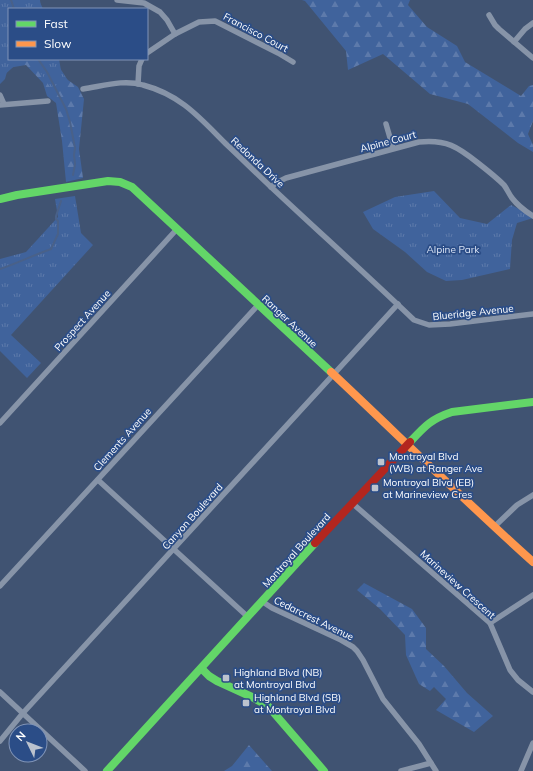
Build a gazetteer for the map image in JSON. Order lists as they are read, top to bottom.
{
  "streets": {
    "street": [
      "Francisco Court",
      "Alpine Court",
      "Redonda Drive",
      "Blueridge Avenue",
      "Prospect Avenue",
      "Ranger Avenue",
      "Clements Avenue",
      "Canyon Boulevard",
      "Montroyal Boulevard",
      "Marineview Crescent",
      "Cedarcrest Avenue"
    ]
  },
  "crossings": [
    ["Alpine Court", "Redonda Drive"],
    ["Redonda Drive", "Blueridge Avenue"],
    ["Redonda Drive", "Canyon Boulevard"],
    ["Blueridge Avenue", "Canyon Boulevard"],
    ["Prospect Avenue", "Ranger Avenue"],
    ["Ranger Avenue", "Clements Avenue"],
    ["Ranger Avenue", "Canyon Boulevard"],
    ["Ranger Avenue", "Montroyal Boulevard"],
    ["Montroyal Boulevard", "Marineview Crescent"],
    ["Montroyal Boulevard", "Cedarcrest Avenue"]
  ],
  "parks": ["Alpine Park"],
  "places": {
    "transit": [
      "Montroyal Blvd (WB) at Ranger Ave",
      "Montroyal Blvd (EB) at Marineview Cres",
      "Highland Blvd (NB) at Montroyal Blvd",
      "Highland Blvd (SB) at Montroyal Blvd"
    ]
  },
  "legend": ["Fast", "Slow"],
  "north": "top left"
}
